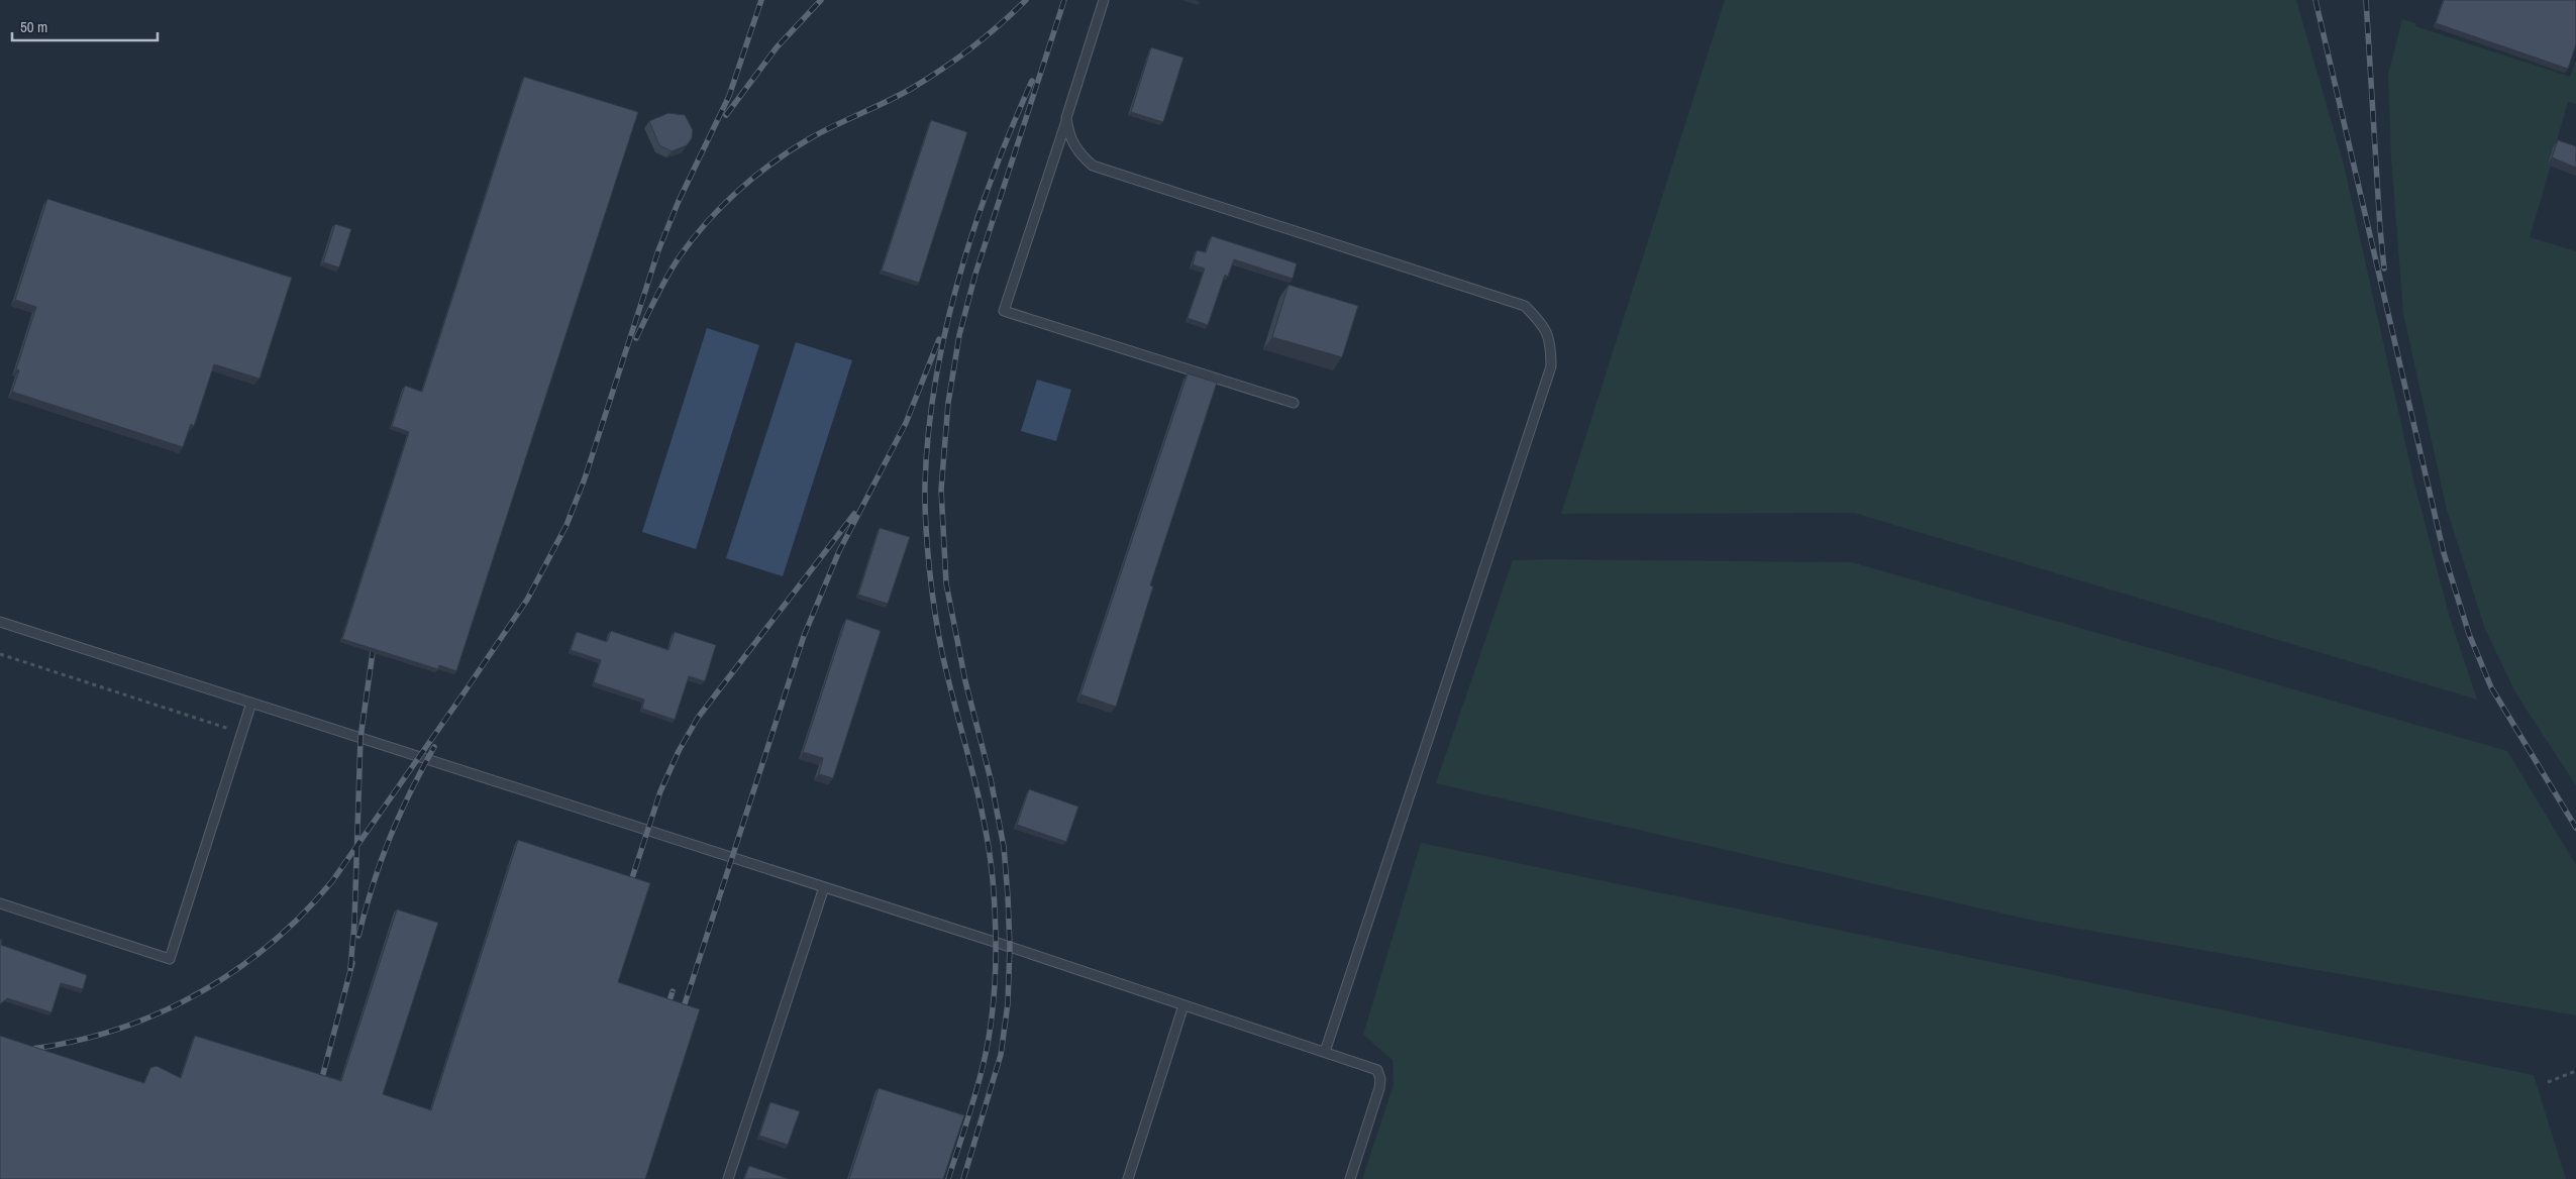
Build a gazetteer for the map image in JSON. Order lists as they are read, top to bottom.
{
  "scale_bar": "50 m"
}
